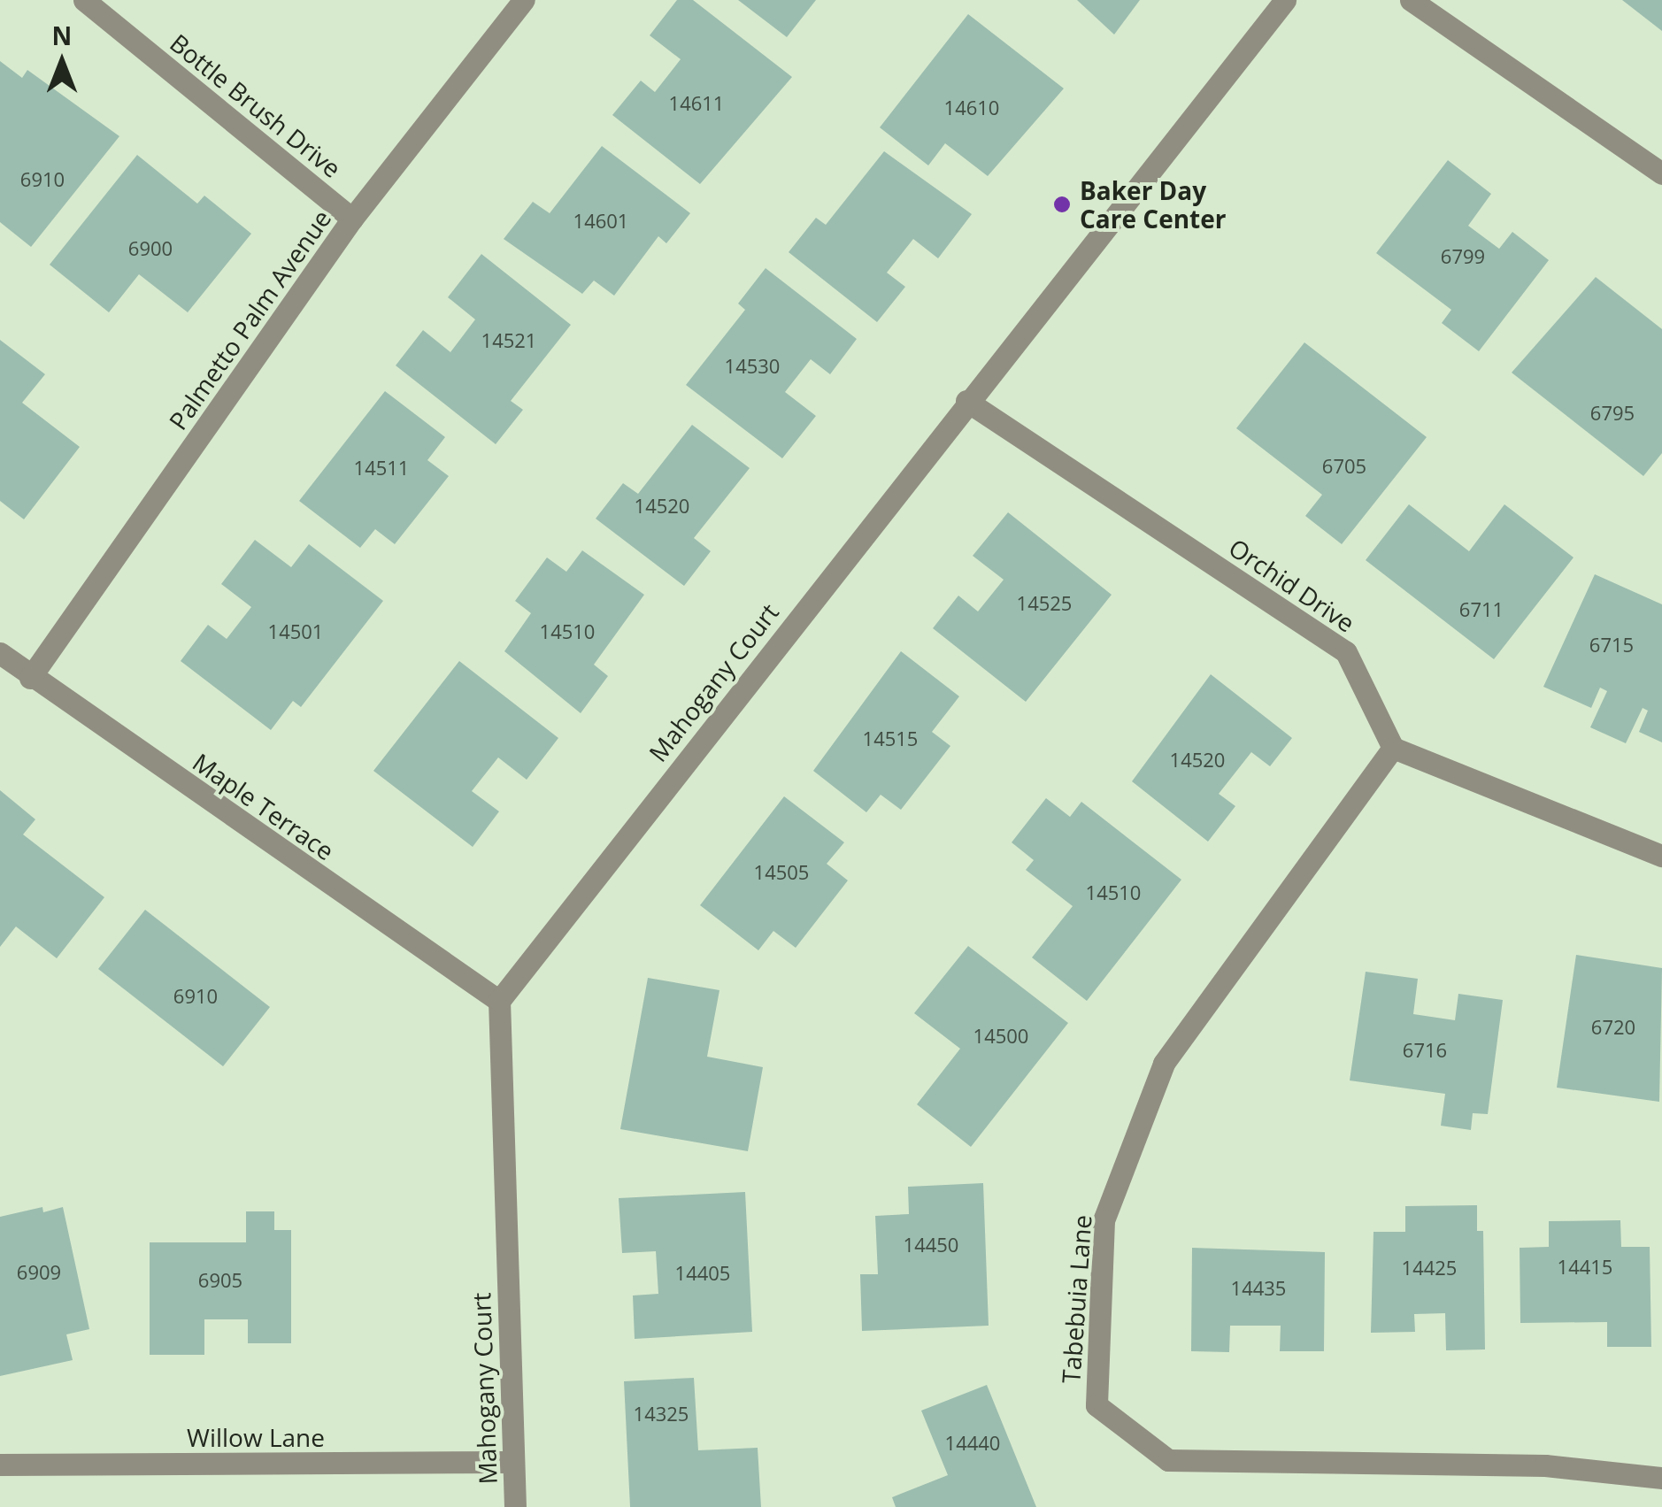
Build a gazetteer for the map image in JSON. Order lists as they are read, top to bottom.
{
  "streets": {
    "street": [
      "Bottle Brush Drive",
      "Palmetto Palm Avenue",
      "Orchid Drive",
      "Mahogany Court",
      "Maple Terrace",
      "Tabebuia Lane",
      "Willow Lane"
    ]
  },
  "crossings": [
    ["Bottle Brush Drive", "Palmetto Palm Avenue"],
    ["Palmetto Palm Avenue", "Maple Terrace"],
    ["Orchid Drive", "Mahogany Court"],
    ["Orchid Drive", "Tabebuia Lane"],
    ["Mahogany Court", "Maple Terrace"],
    ["Mahogany Court", "Willow Lane"]
  ],
  "places": ["Baker Day Care Center"],
  "house_numbers": [
    "14611",
    "14610",
    "6910",
    "14601",
    "6900",
    "6799",
    "14521",
    "14530",
    "6795",
    "6705",
    "14511",
    "14520",
    "14525",
    "6711",
    "14501",
    "14510",
    "6715",
    "14515",
    "14520",
    "14505",
    "14510",
    "6910",
    "6720",
    "14500",
    "6716",
    "14450",
    "14415",
    "14425",
    "6909",
    "14405",
    "6905",
    "14435",
    "14325",
    "14440"
  ],
  "north": "top"
}
